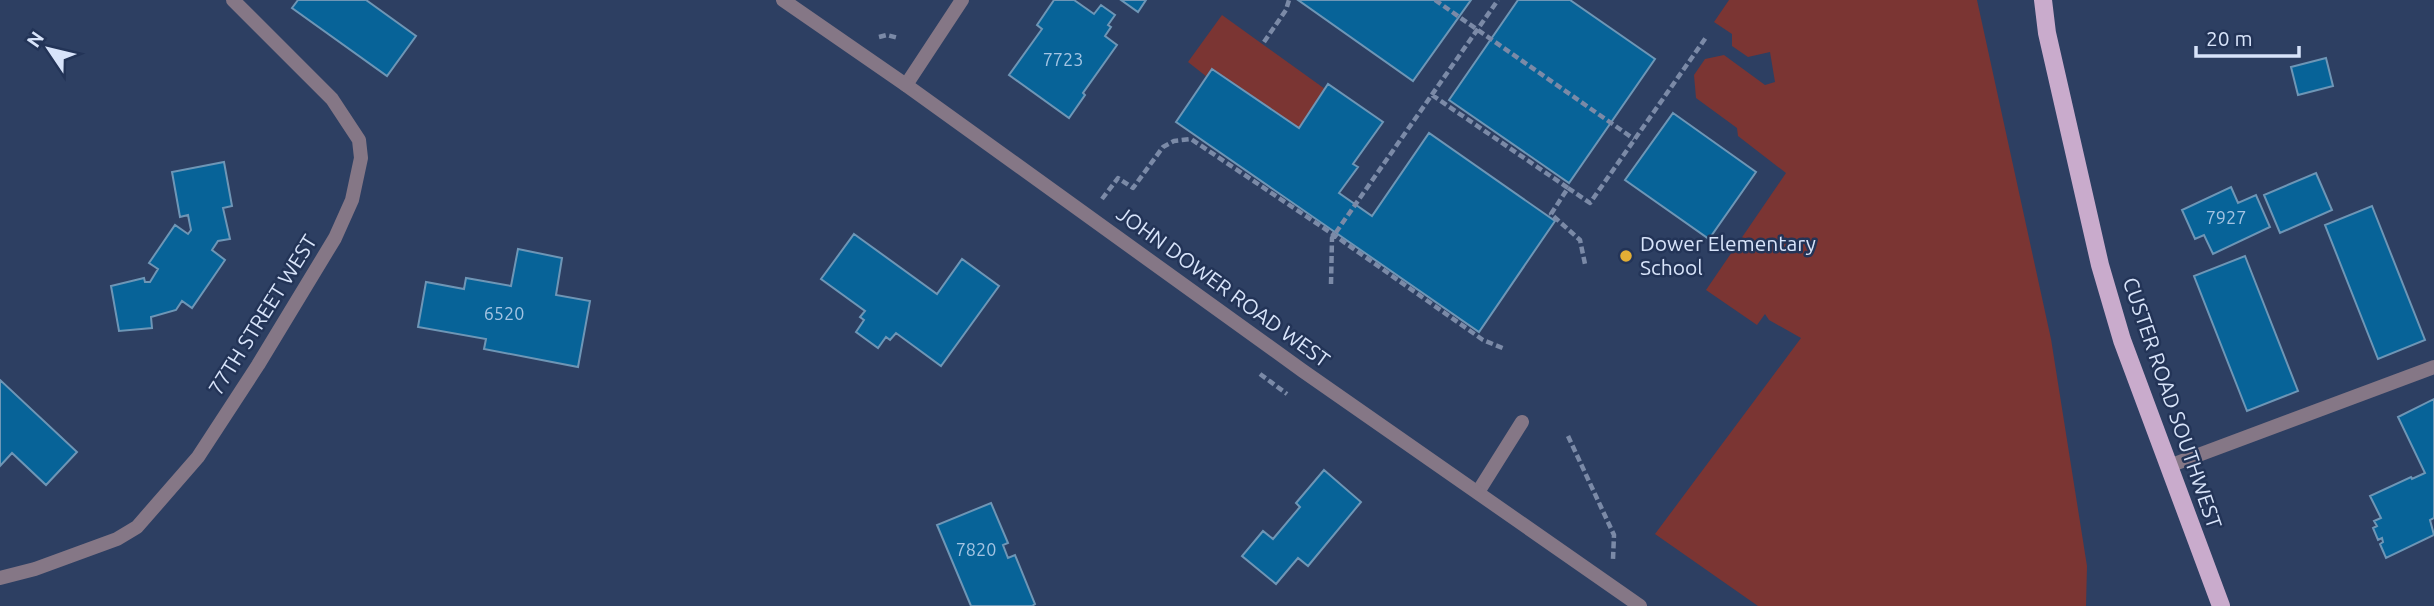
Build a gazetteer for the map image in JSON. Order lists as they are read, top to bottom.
{
  "streets": {
    "main road": ["CUSTER ROAD SOUTHWEST"],
    "street": ["JOHN DOWER ROAD WEST", "77TH STREET WEST"]
  },
  "places": ["Dower Elementary School"],
  "house_numbers": [
    "7723",
    "7927",
    "6520",
    "7820"
  ],
  "scale_bar": "20 m",
  "north": "top left"
}
